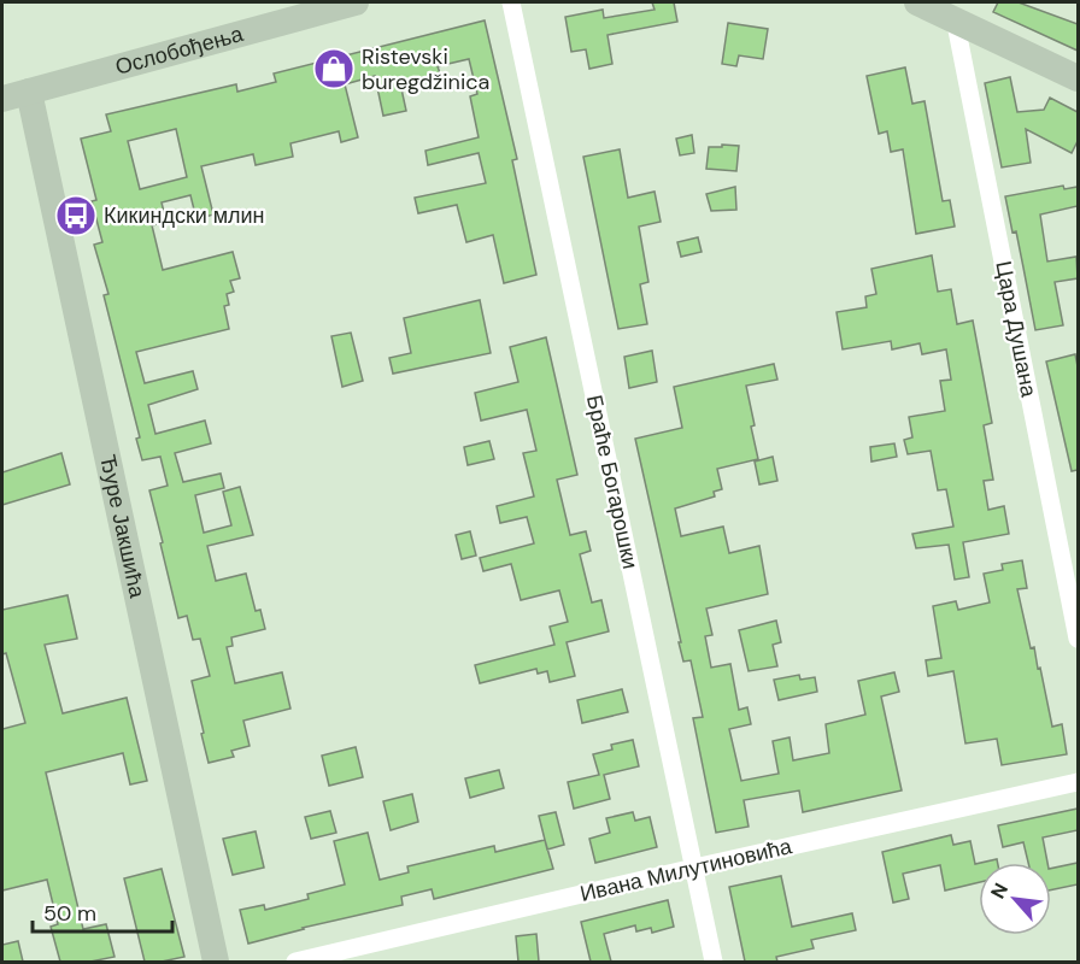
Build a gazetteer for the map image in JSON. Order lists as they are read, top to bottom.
{
  "streets": {
    "main road": ["Ослобођења", "Ђуре Јакшића"],
    "street": ["Цара Душана", "Браће Богарошки", "Ивана Милутиновића"]
  },
  "crossings": [
    ["Ослобођења", "Ђуре Јакшића"],
    ["Браће Богарошки", "Ивана Милутиновића"]
  ],
  "places": {
    "shop": ["Ristevski buregdžinica"],
    "bus stop": ["Кикиндски млин"]
  },
  "scale_bar": "50 m",
  "north": "top left"
}
